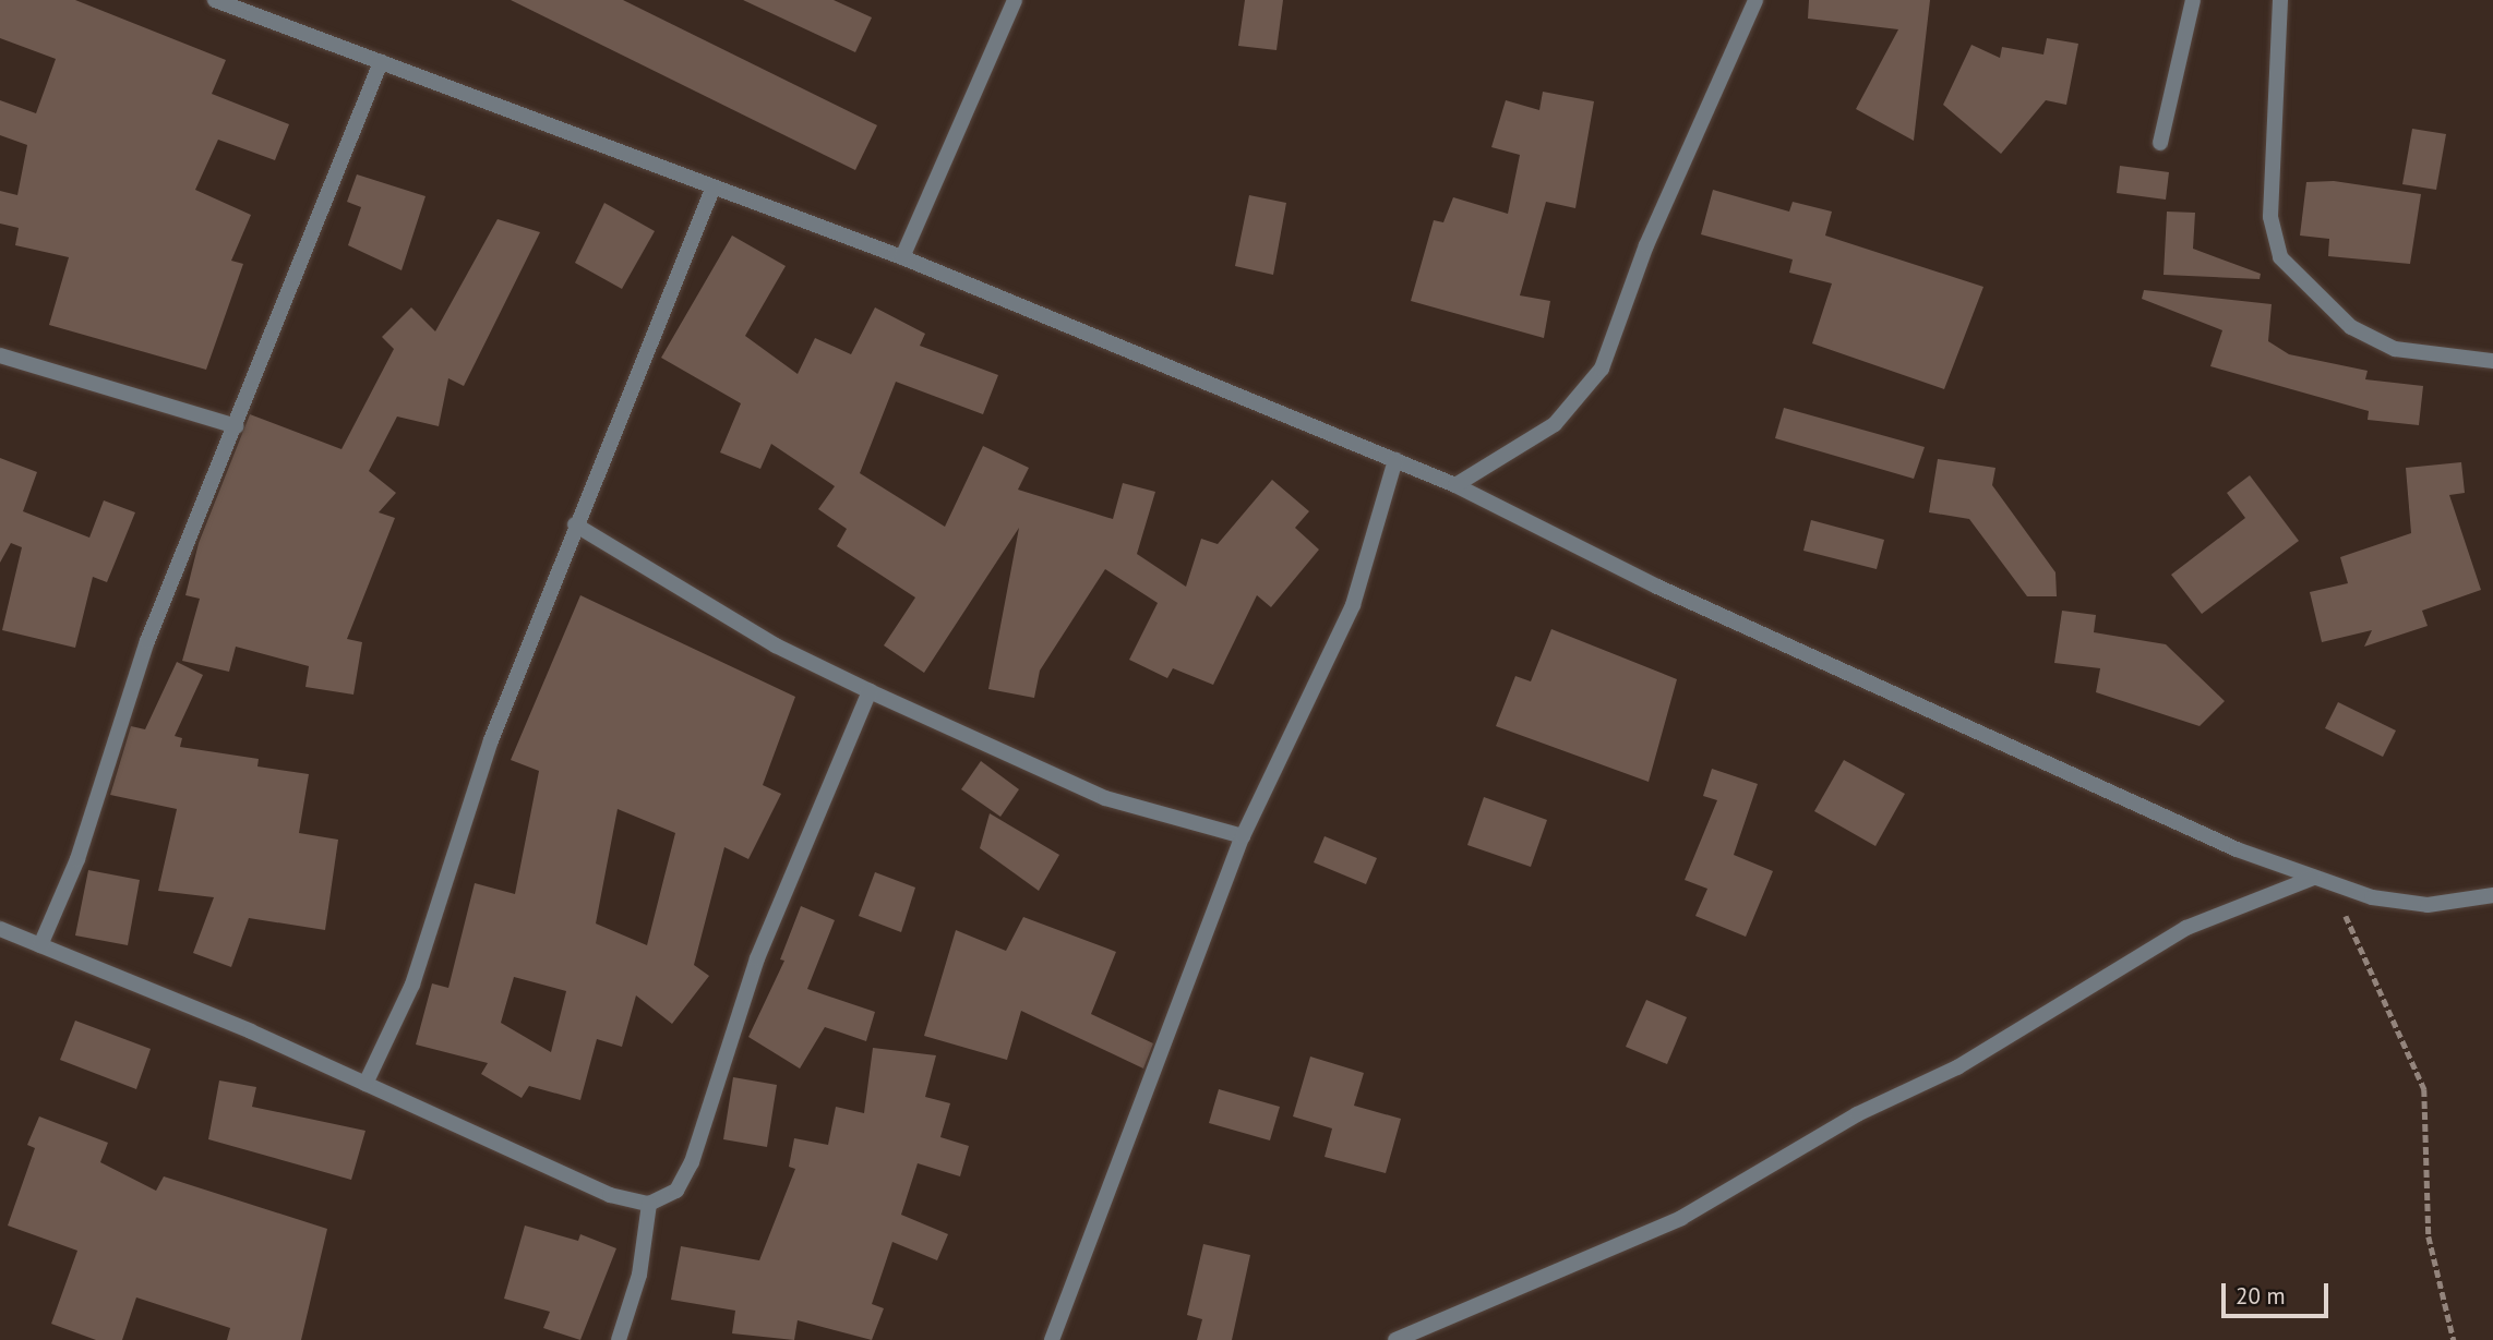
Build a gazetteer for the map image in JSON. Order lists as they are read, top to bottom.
{
  "scale_bar": "20 m"
}
